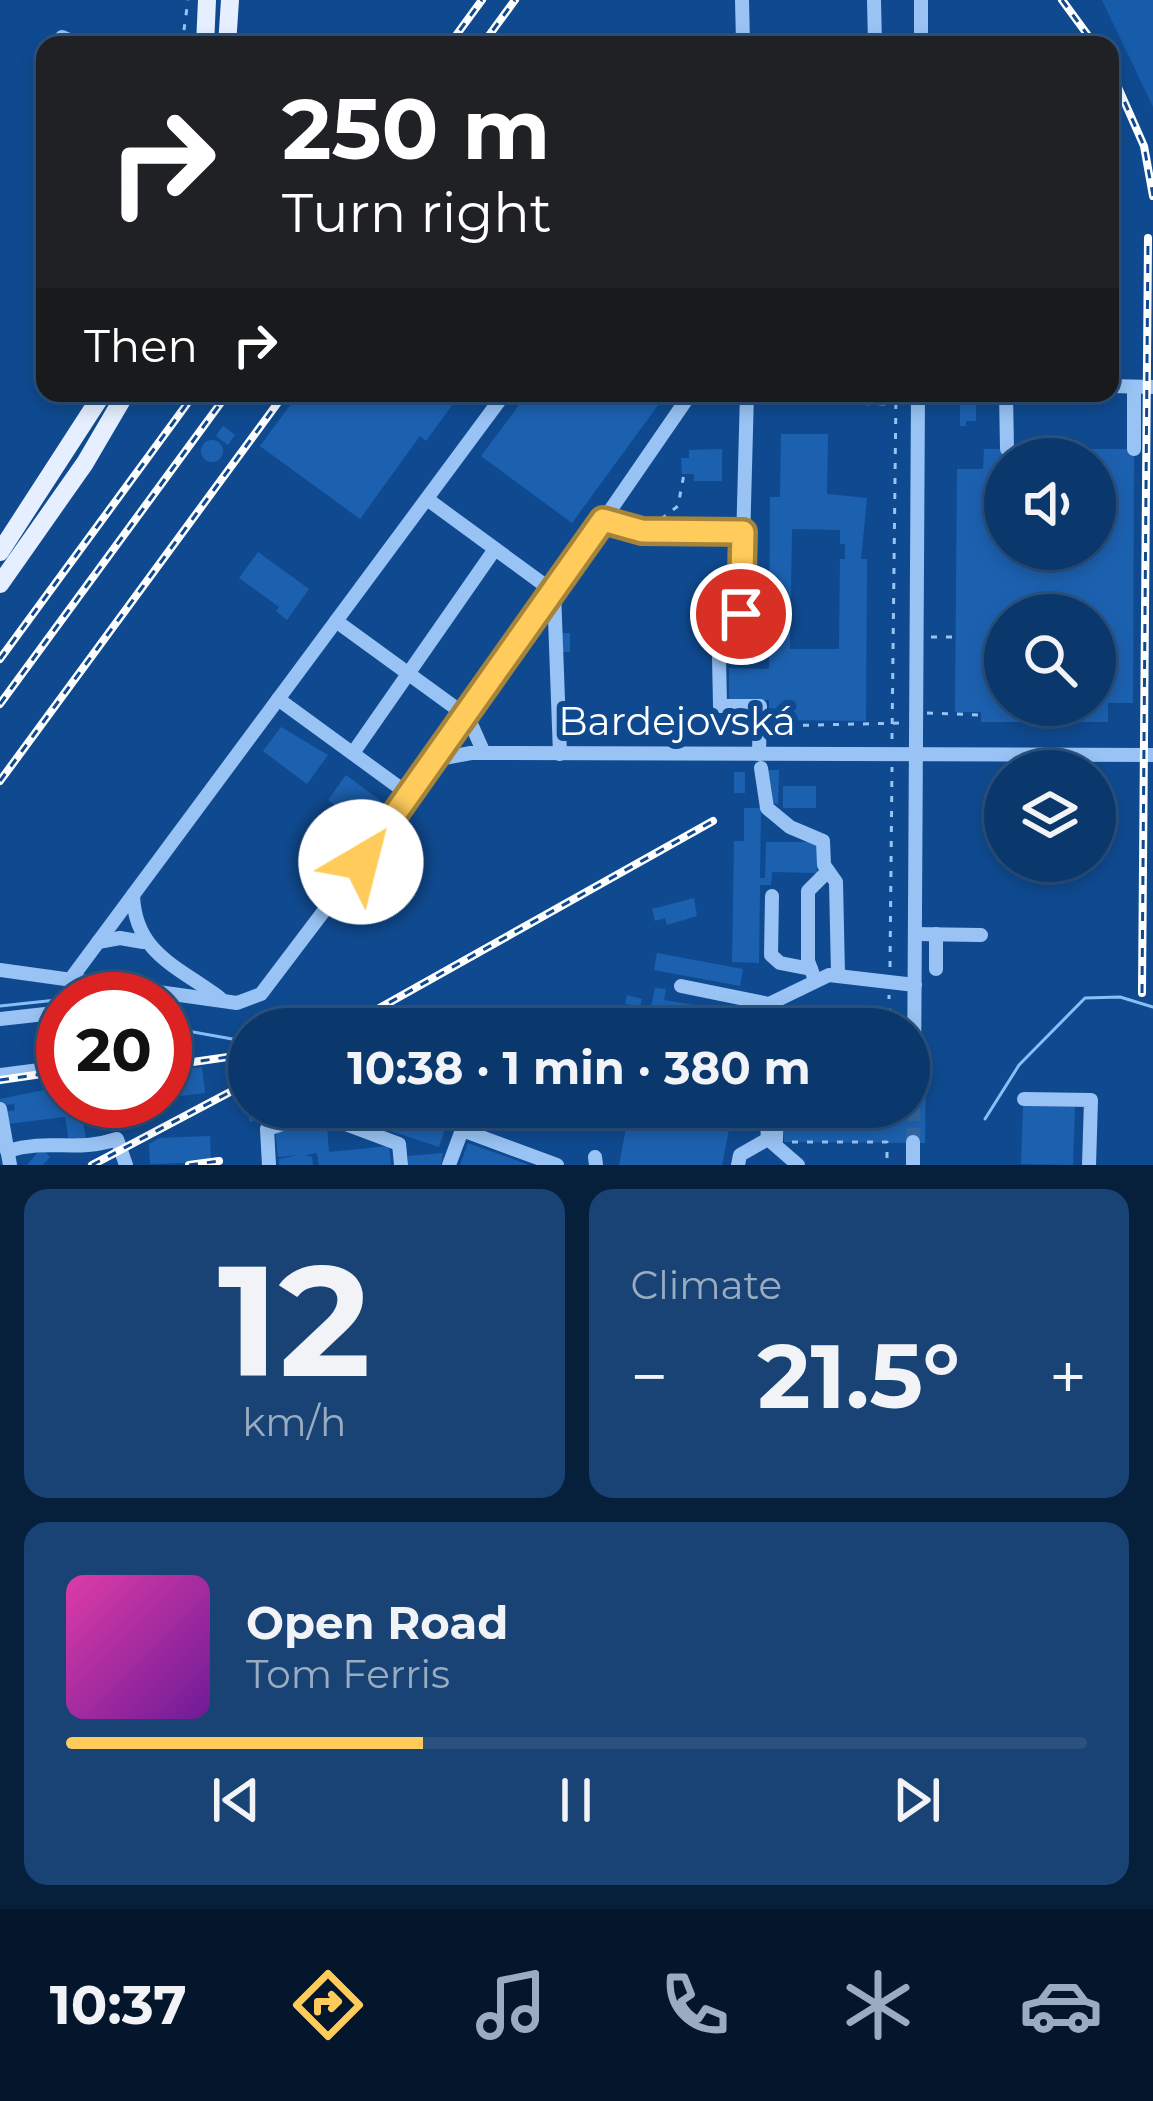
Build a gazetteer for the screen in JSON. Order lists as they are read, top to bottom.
{
  "streets": {
    "street": ["Bardejovská"]
  },
  "page": {
    "turn": ["250 m", "Turn right"],
    "then": "Then",
    "limit": "20",
    "trip": "10:38 · 1 min · 380 m",
    "tile": [
      ["12", "km/h"],
      "Climate"
    ],
    "heat": ["−", "21.5°", "+"],
    "song": ["Open Road", "Tom Ferris"],
    "tabs": "10:37"
  }
}
